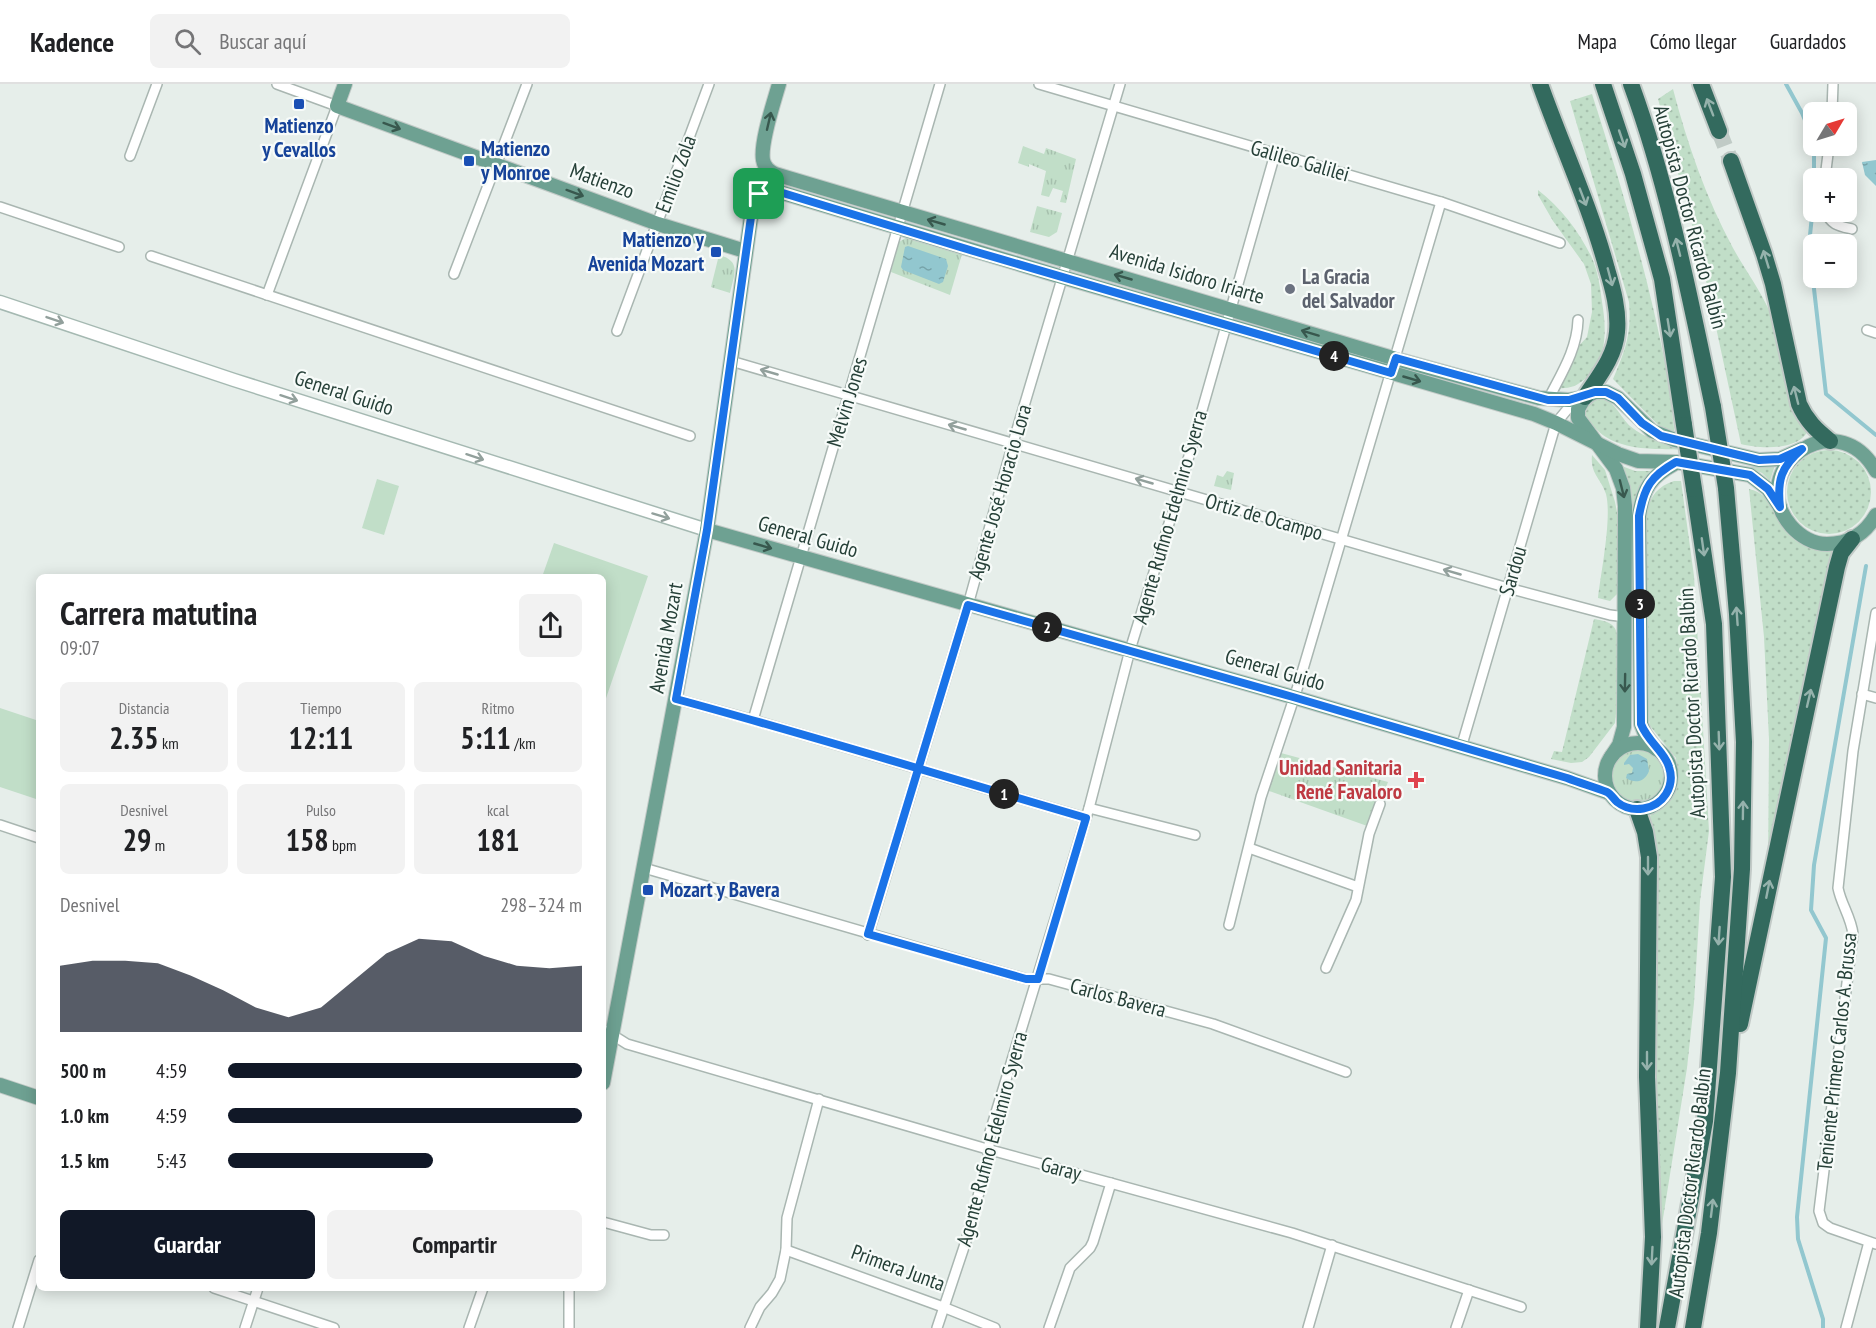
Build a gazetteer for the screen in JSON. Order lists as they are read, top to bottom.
{
  "streets": {
    "highway": ["Autopista Doctor Ricardo Balbín"],
    "main road": [
      "Matienzo",
      "Avenida Isidoro Iriarte",
      "General Guido",
      "Avenida Mozart"
    ],
    "street": [
      "Galileo Galilei",
      "Emilio Zola",
      "Melvin Jones",
      "Agente José Horacio Lora",
      "Agente Rufino Edelmiro Syerra",
      "Ortiz de Ocampo",
      "Sardou",
      "Carlos Bavera",
      "Teniente Primero Carlos A. Brussa",
      "Garay",
      "Primera Junta"
    ]
  },
  "crossings": [
    ["Galileo Galilei", "Agente José Horacio Lora"],
    ["Galileo Galilei", "Agente Rufino Edelmiro Syerra"],
    ["Emilio Zola", "Matienzo"],
    ["Matienzo", "Avenida Mozart"],
    ["Avenida Isidoro Iriarte", "Melvin Jones"],
    ["Avenida Isidoro Iriarte", "Agente José Horacio Lora"],
    ["Avenida Isidoro Iriarte", "Agente Rufino Edelmiro Syerra"],
    ["Avenida Isidoro Iriarte", "Sardou"],
    ["Avenida Isidoro Iriarte", "Avenida Mozart"],
    ["General Guido", "Melvin Jones"],
    ["General Guido", "Agente José Horacio Lora"],
    ["General Guido", "Agente Rufino Edelmiro Syerra"],
    ["General Guido", "Sardou"],
    ["General Guido", "Avenida Mozart"],
    ["Melvin Jones", "Ortiz de Ocampo"],
    ["Agente José Horacio Lora", "Ortiz de Ocampo"],
    ["Agente José Horacio Lora", "Carlos Bavera"],
    ["Agente Rufino Edelmiro Syerra", "Ortiz de Ocampo"],
    ["Agente Rufino Edelmiro Syerra", "Carlos Bavera"],
    ["Agente Rufino Edelmiro Syerra", "Garay"],
    ["Agente Rufino Edelmiro Syerra", "Primera Junta"],
    ["Ortiz de Ocampo", "Sardou"],
    ["Ortiz de Ocampo", "Avenida Mozart"],
    ["Avenida Mozart", "Carlos Bavera"],
    ["Avenida Mozart", "Garay"]
  ],
  "one_way": ["Matienzo", "General Guido", "Ortiz de Ocampo"],
  "places": {
    "transit": [
      "Matienzo y Cevallos",
      "Matienzo y Monroe",
      "Matienzo y Avenida Mozart",
      "Mozart y Bavera"
    ],
    "other": ["La Gracia del Salvador"],
    "health": ["Unidad Sanitaria René Favaloro"]
  },
  "north": "top right",
  "page": {
    "header": "Kadence",
    "search": "Buscar aquí",
    "nav": ["Mapa", "Cómo llegar", "Guardados"],
    "map_buttons": ["+", "−"],
    "pins": [
      "4",
      "3",
      "2",
      "1"
    ],
    "heading": ["Carrera matutina", "09:07"],
    "stats": [
      ["Distancia", "2.35 km"],
      ["Tiempo", "12:11"],
      ["Ritmo", "5:11 /km"],
      ["Desnivel", "29 m"],
      ["Pulso", "158 bpm"],
      ["kcal", "181"]
    ],
    "chart": ["Desnivel", "298–324 m"],
    "list": [
      {
        "name": "500 m",
        "note": "4:59"
      },
      {
        "name": "1.0 km",
        "note": "4:59"
      },
      {
        "name": "1.5 km",
        "note": "5:43"
      }
    ],
    "buttons": ["Guardar", "Compartir"]
  }
}
